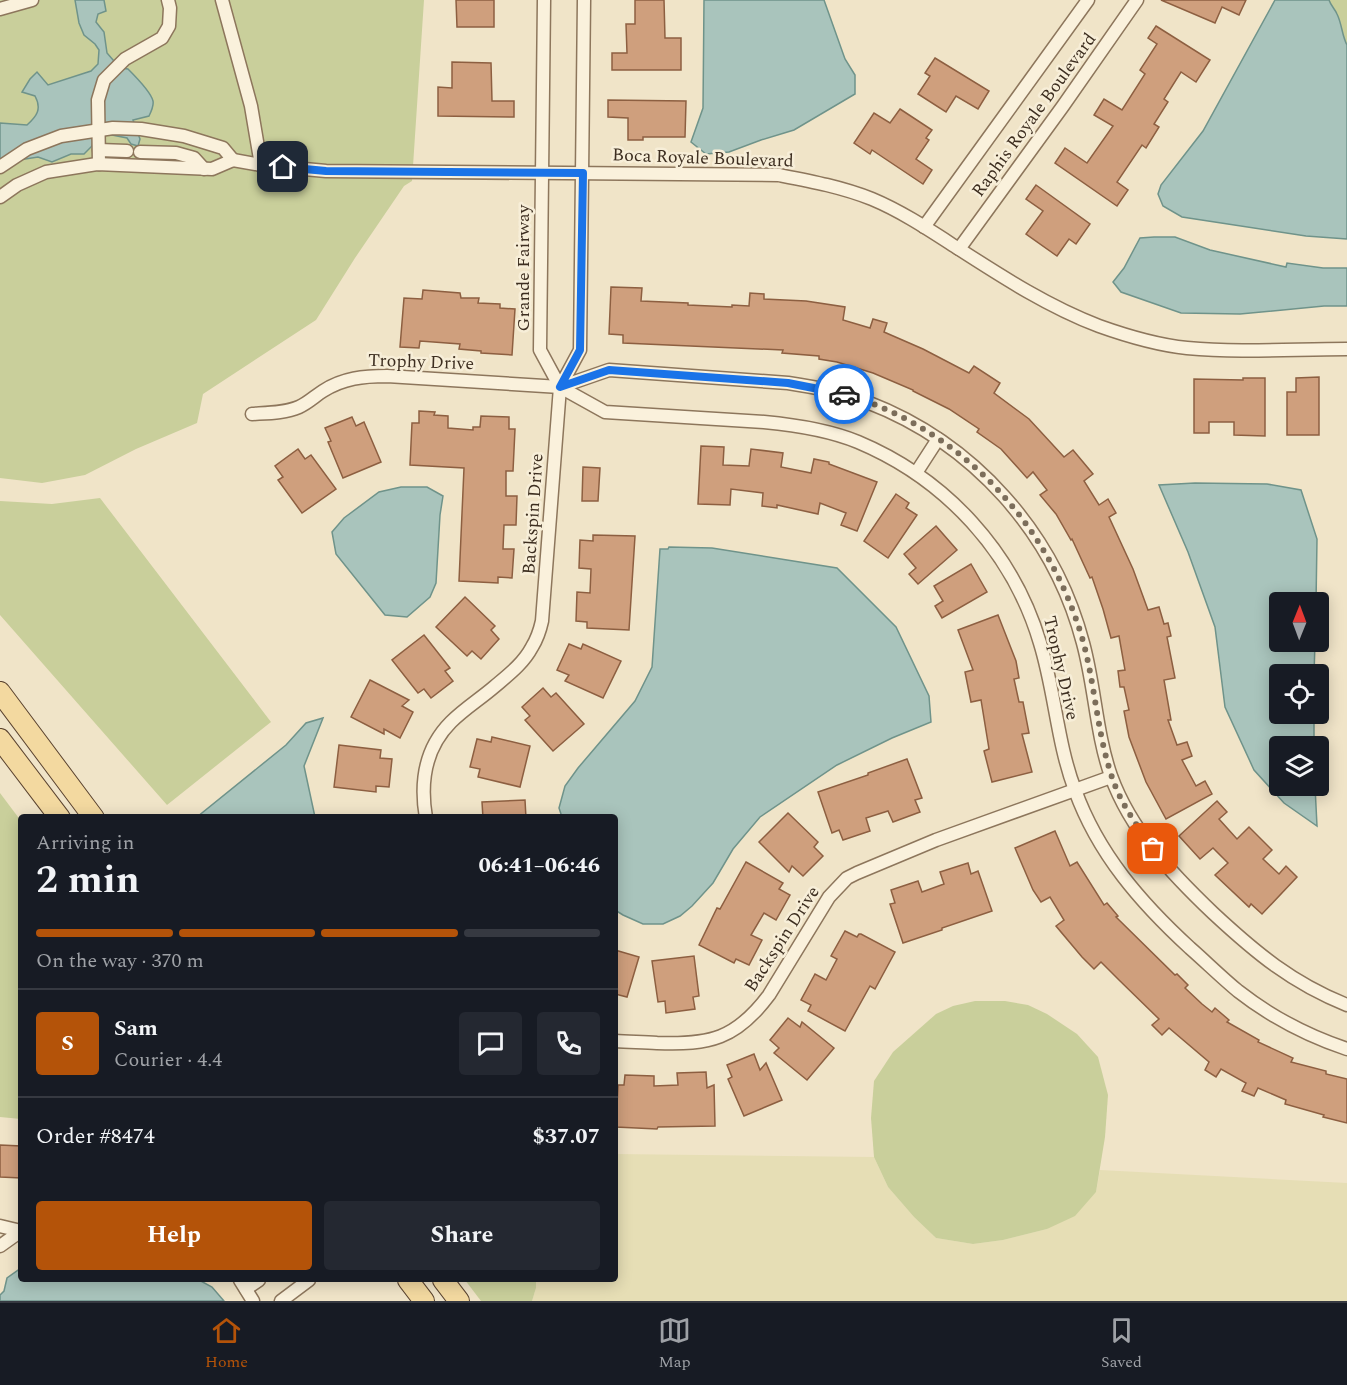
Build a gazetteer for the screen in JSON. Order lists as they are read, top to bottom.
{
  "streets": {
    "street": [
      "Raphis Royale Boulevard",
      "Boca Royale Boulevard",
      "Grande Fairway",
      "Trophy Drive",
      "Backspin Drive"
    ]
  },
  "crossings": [
    ["Raphis Royale Boulevard", "Boca Royale Boulevard"],
    ["Boca Royale Boulevard", "Grande Fairway"],
    ["Boca Royale Boulevard", "Backspin Drive"],
    ["Grande Fairway", "Trophy Drive"],
    ["Grande Fairway", "Backspin Drive"],
    ["Trophy Drive", "Backspin Drive"]
  ],
  "north": "top",
  "page": {
    "heading": ["2 min", "Arriving in", "06:41–06:46"],
    "panel": [
      "Sam",
      "Courier · 4.4",
      "Order #8474",
      "$37.07"
    ],
    "bar": "On the way · 370 m",
    "round": "S",
    "buttons": ["Help", "Share"],
    "tabs": ["Home", "Map", "Saved"]
  }
}
